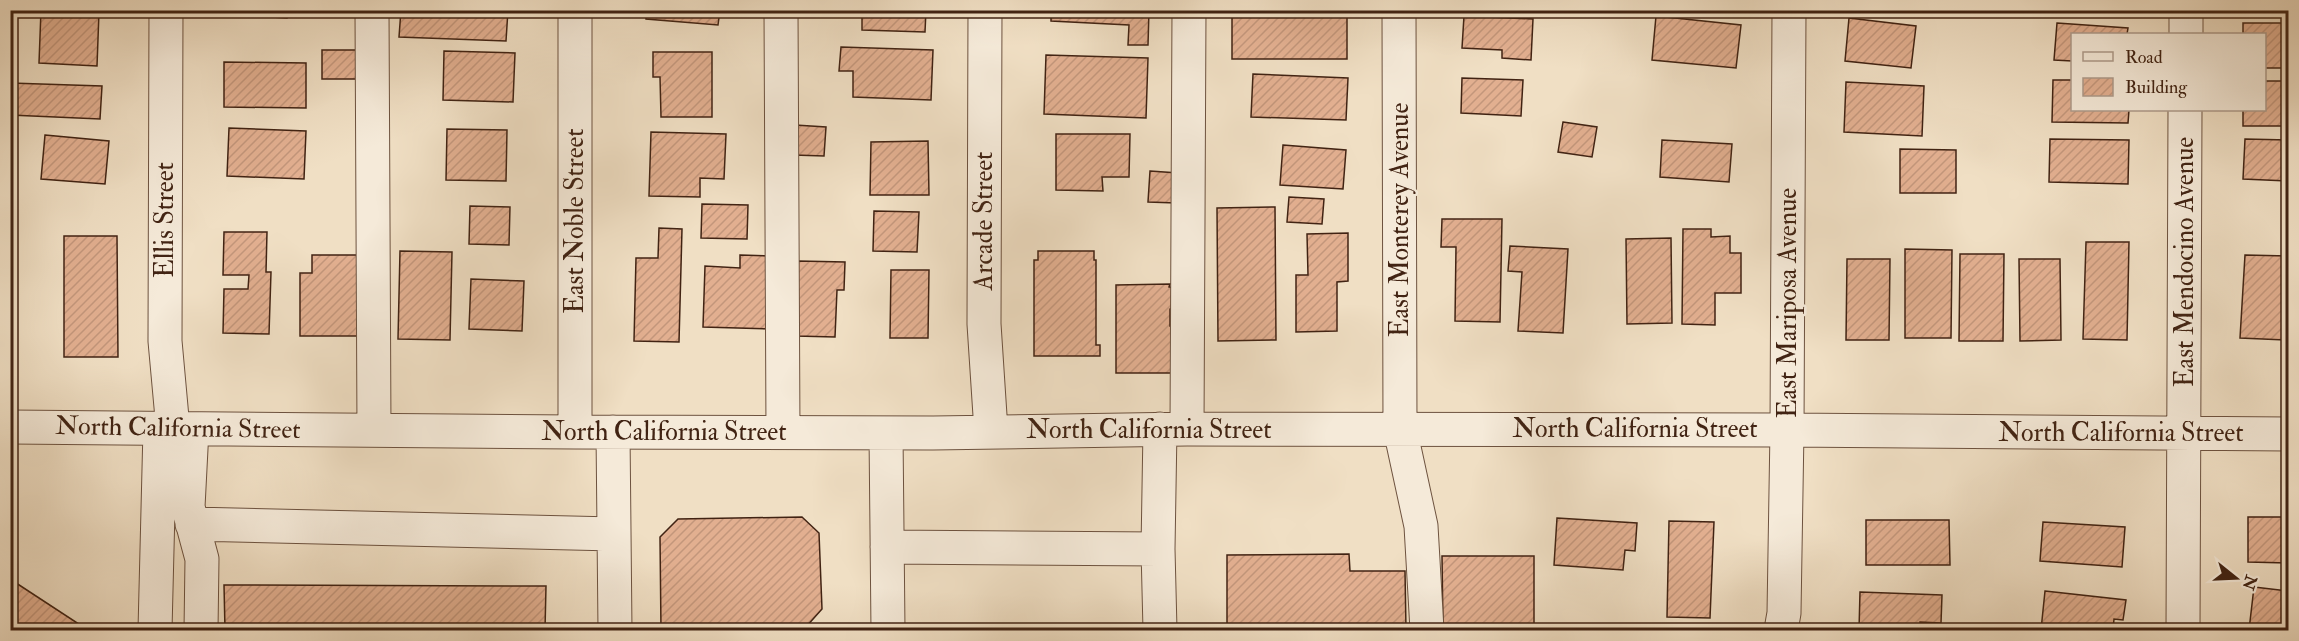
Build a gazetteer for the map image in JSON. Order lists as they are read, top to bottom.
{
  "streets": {
    "street": [
      "Ellis Street",
      "East Monterey Avenue",
      "East Noble Street",
      "Arcade Street",
      "East Mendocino Avenue",
      "East Mariposa Avenue",
      "North California Street"
    ]
  },
  "crossings": [
    ["Ellis Street", "North California Street"],
    ["East Monterey Avenue", "North California Street"],
    ["East Noble Street", "North California Street"],
    ["Arcade Street", "North California Street"],
    ["East Mendocino Avenue", "North California Street"],
    ["East Mariposa Avenue", "North California Street"]
  ],
  "legend": ["Road", "Building"],
  "north": "right"
}
